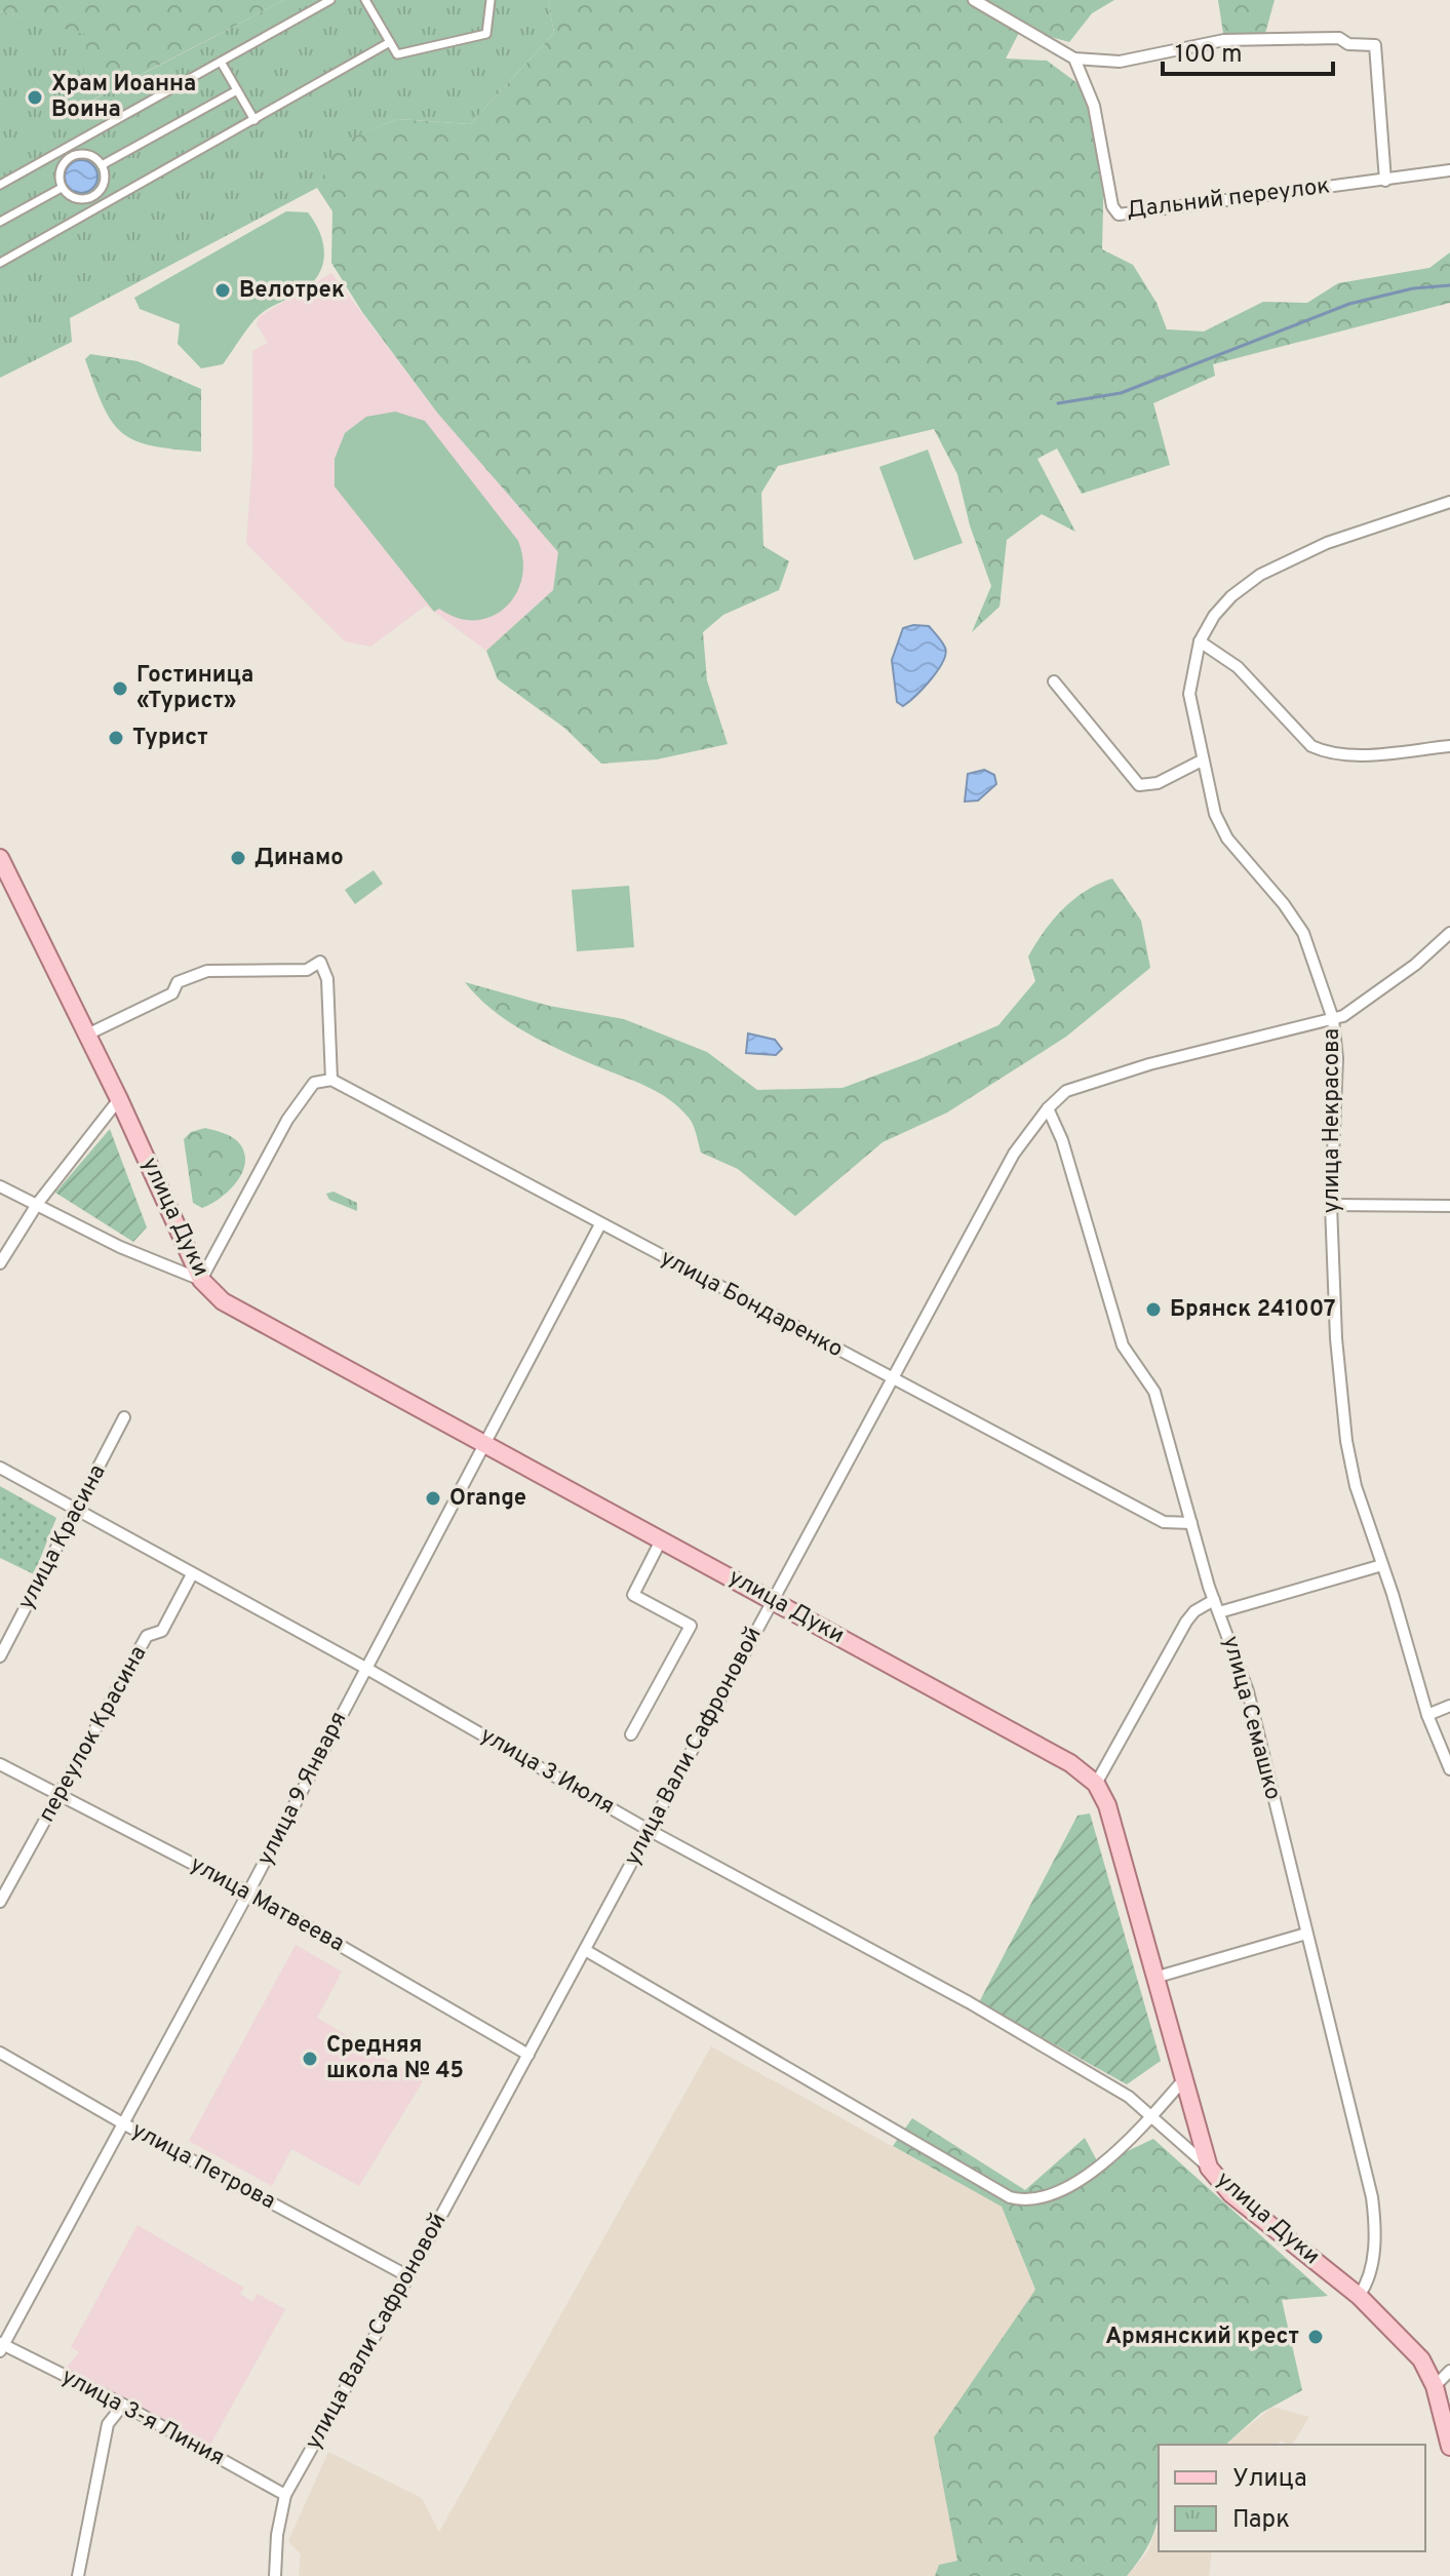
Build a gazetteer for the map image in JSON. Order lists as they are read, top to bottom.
{
  "streets": {
    "main road": ["улица Дуки"],
    "street": [
      "Дальний переулок",
      "улица Некрасова",
      "улица Бондаренко",
      "улица Красина",
      "улица Семашко",
      "переулок Красина",
      "улица Вали Сафроновой",
      "улица 3 Июля",
      "улица 9 Января",
      "улица Матвеева",
      "улица Петрова",
      "улица 3-я Линия"
    ]
  },
  "crossings": [
    ["улица Некрасова", "улица Вали Сафроновой"],
    ["улица Дуки", "улица Семашко"],
    ["улица Дуки", "улица Вали Сафроновой"],
    ["улица Дуки", "улица 3 Июля"],
    ["улица Дуки", "улица 9 Января"],
    ["улица Бондаренко", "улица Семашко"],
    ["улица Бондаренко", "улица Вали Сафроновой"],
    ["улица Бондаренко", "улица 9 Января"],
    ["улица Красина", "улица 3 Июля"],
    ["улица Семашко", "улица Вали Сафроновой"],
    ["переулок Красина", "улица 3 Июля"],
    ["переулок Красина", "улица Матвеева"],
    ["улица Вали Сафроновой", "улица 3 Июля"],
    ["улица Вали Сафроновой", "улица Матвеева"],
    ["улица Вали Сафроновой", "улица Петрова"],
    ["улица Вали Сафроновой", "улица 3-я Линия"],
    ["улица 3 Июля", "улица 9 Января"],
    ["улица 9 Января", "улица Матвеева"],
    ["улица 9 Января", "улица Петрова"],
    ["улица 9 Января", "улица 3-я Линия"]
  ],
  "places": [
    "Храм Иоанна Воина",
    "Велотрек",
    "Гостиница «Турист»",
    "Турист",
    "Динамо",
    "Брянск 241007",
    "Orange",
    "Средняя школа № 45",
    "Армянский крест"
  ],
  "legend": ["Улица", "Парк"],
  "scale_bar": "100 m"
}
